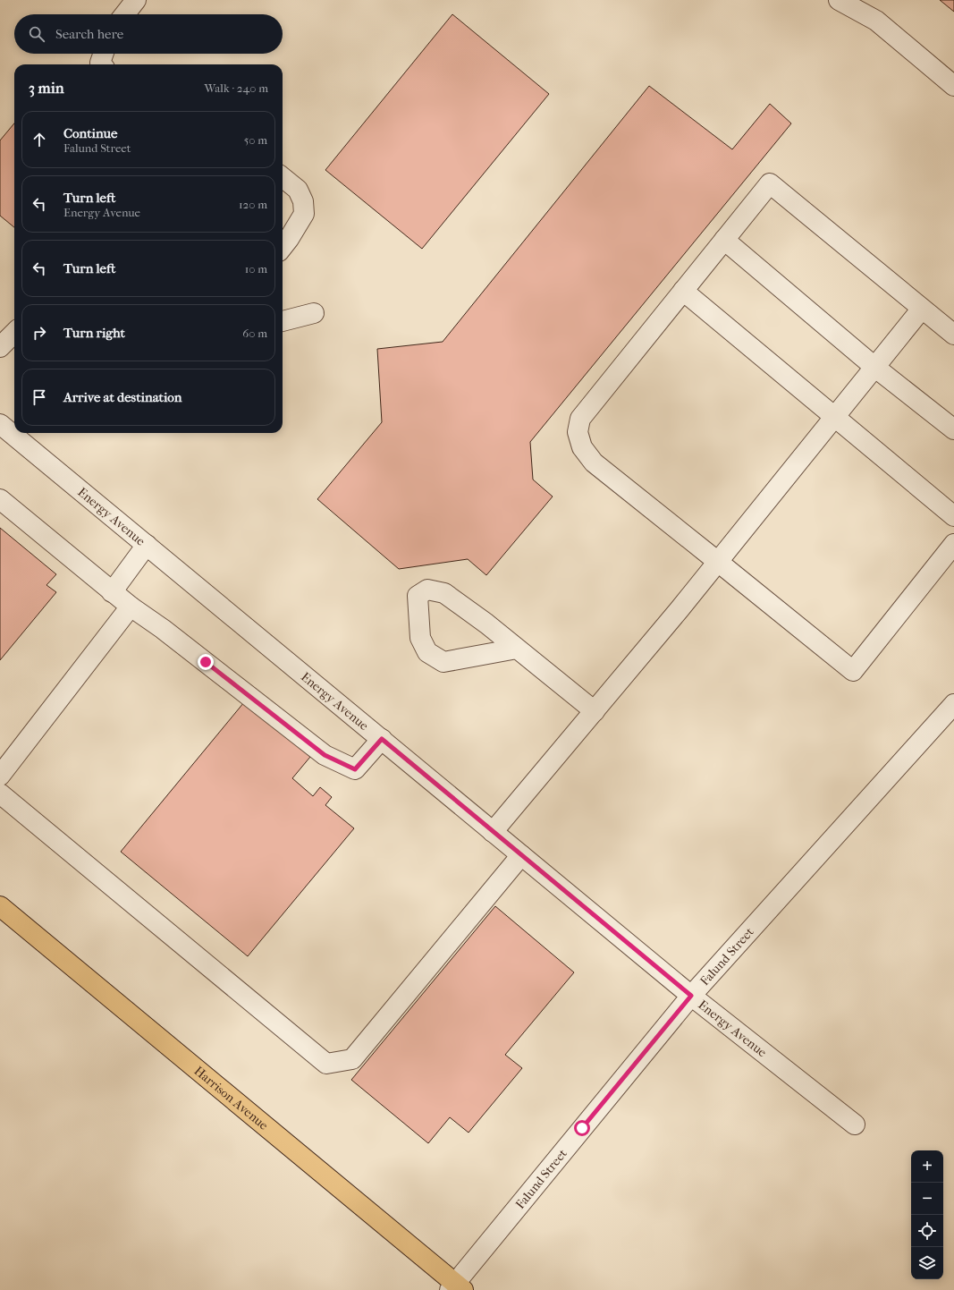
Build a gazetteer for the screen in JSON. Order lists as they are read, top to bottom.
{
  "streets": {
    "main road": ["Harrison Avenue"],
    "street": ["Energy Avenue", "Falund Street"]
  },
  "crossings": [
    ["Energy Avenue", "Falund Street"],
    ["Falund Street", "Harrison Avenue"]
  ],
  "page": {
    "search": "Search here",
    "heading": ["3 min", "Walk · 240 m"],
    "list": [
      ["Continue", "Falund Street", "50 m"],
      ["Turn left", "Energy Avenue", "120 m"],
      ["Turn left", "10 m"],
      ["Turn right", "60 m"],
      "Arrive at destination"
    ],
    "map_buttons": ["+", "−"]
  }
}
